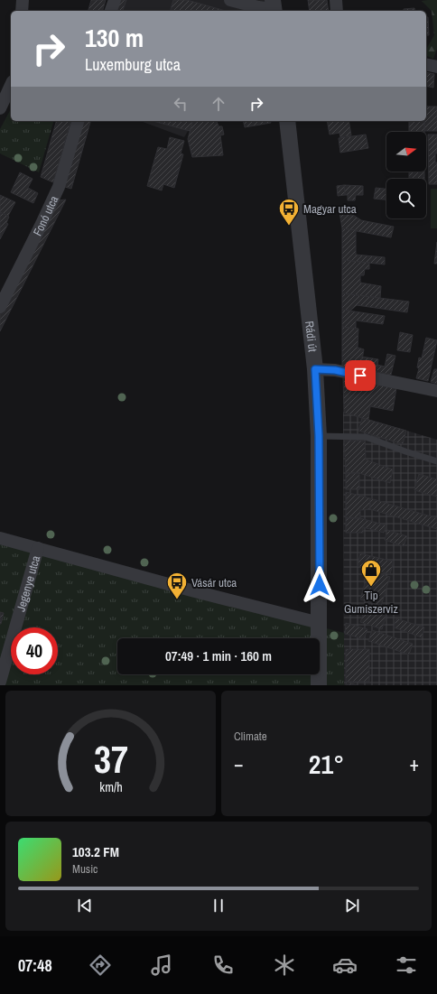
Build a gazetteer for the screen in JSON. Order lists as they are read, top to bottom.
{
  "streets": {
    "street": ["Fonó utca", "Rádi út", "Jegenye utca"]
  },
  "places": {
    "bus stop": ["Magyar utca", "Vásár utca"],
    "shop": ["Tip Gumiszerviz"]
  },
  "north": "right",
  "page": {
    "turn": ["130 m", "Luxemburg utca"],
    "limit": "40",
    "trip": "07:49 · 1 min · 160 m",
    "tile": "Climate",
    "heat": ["−", "21°", "+"],
    "song": ["103.2 FM", "Music"],
    "tabs": "07:48",
    "gauge": ["37", "km/h"]
  }
}
